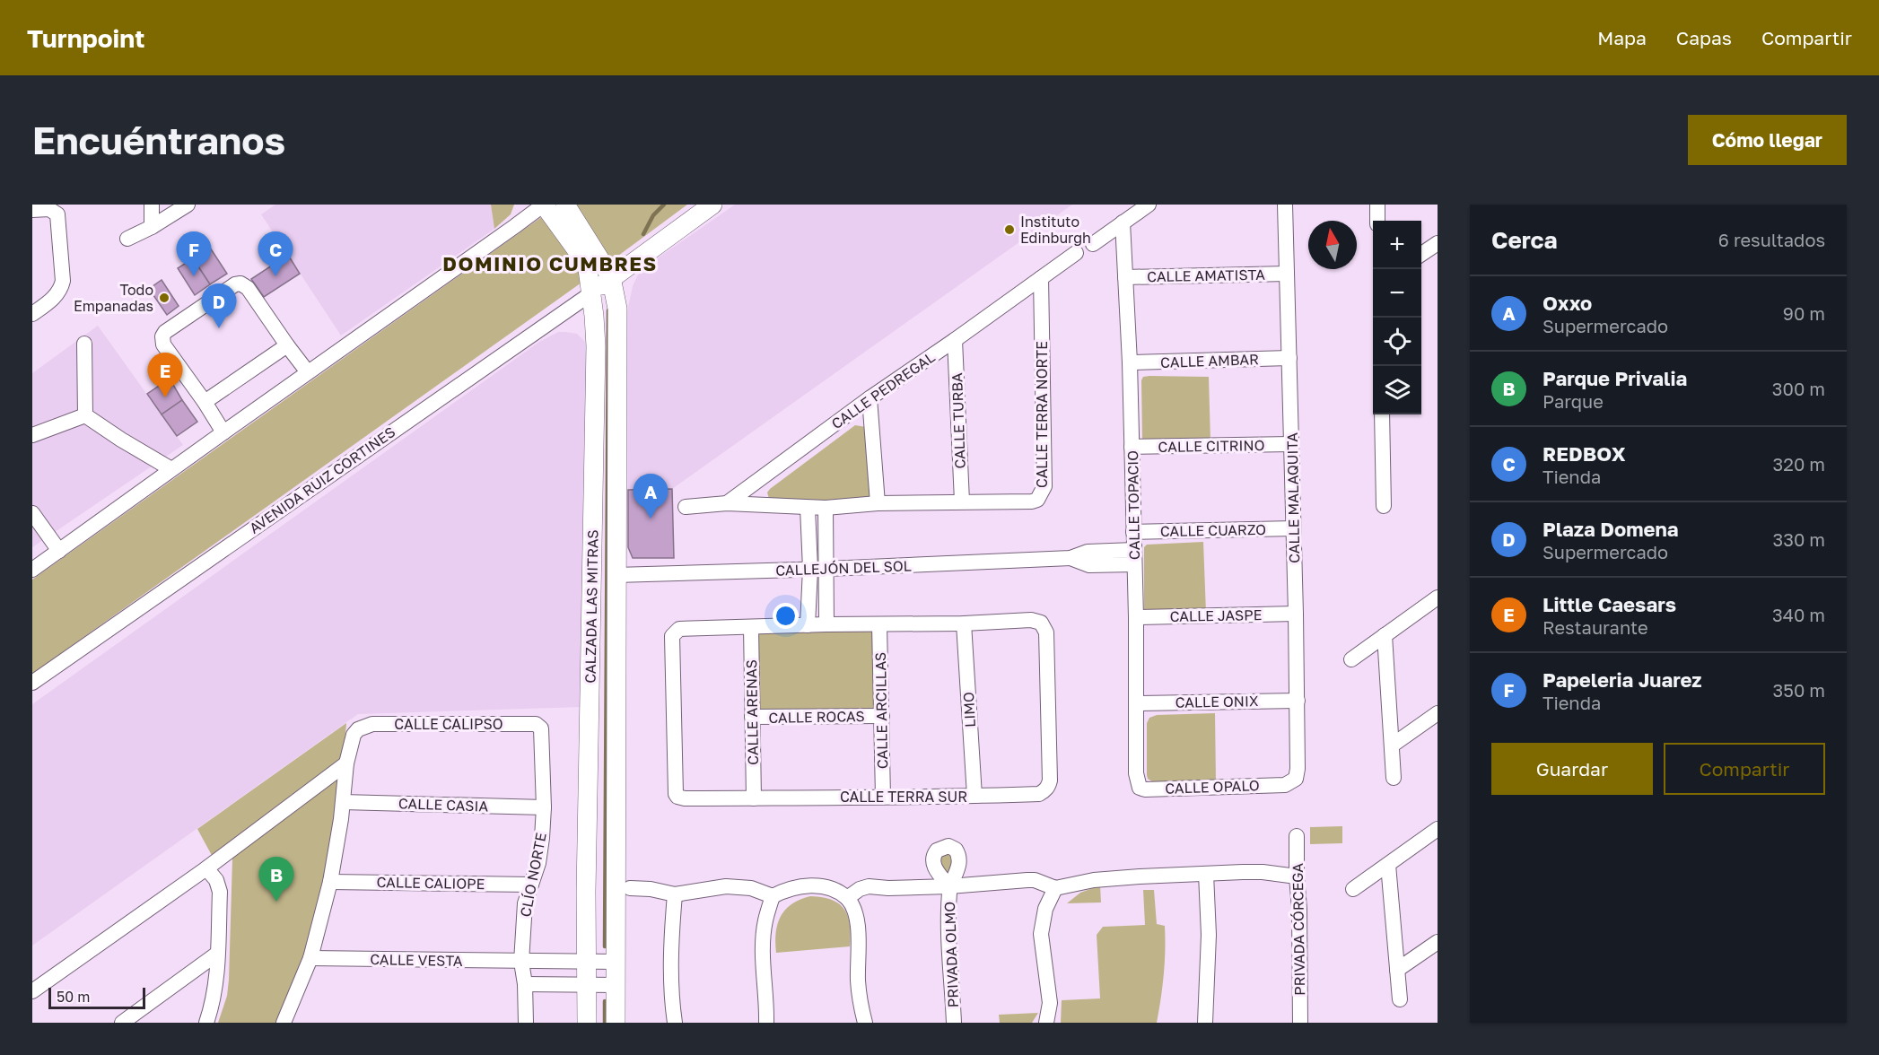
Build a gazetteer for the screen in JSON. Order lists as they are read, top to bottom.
{
  "streets": {
    "main road": ["AVENIDA RUIZ CORTINES", "CALZADA LAS MITRAS"],
    "street": [
      "CALLE AMATISTA",
      "CALLE AMBAR",
      "CALLE PEDREGAL",
      "CALLE TERRA NORTE",
      "CALLE TURBA",
      "CALLE CITRINO",
      "CALLE MALAQUITA",
      "CALLE TOPACIO",
      "CALLE CUARZO",
      "CALLEJÓN DEL SOL",
      "CALLE JASPE",
      "CALLE ONIX",
      "LIMO",
      "CALLE ARCILLAS",
      "CALLE ARENAS",
      "CALLE ROCAS",
      "CALLE CALIPSO",
      "CALLE OPALO",
      "CALLE TERRA SUR",
      "CALLE CASIA",
      "CLÍO NORTE",
      "CALLE CALIOPE",
      "PRIVADA CÓRCEGA",
      "PRIVADA OLMO",
      "CALLE VESTA"
    ]
  },
  "crossings": [
    ["CALLE AMATISTA", "CALLE MALAQUITA"],
    ["CALLE AMATISTA", "CALLE TOPACIO"],
    ["CALLE AMBAR", "CALLE MALAQUITA"],
    ["CALLE AMBAR", "CALLE TOPACIO"],
    ["CALLE PEDREGAL", "CALLE TERRA NORTE"],
    ["CALLE PEDREGAL", "CALLE TURBA"],
    ["CALLE TERRA NORTE", "CALLE TURBA"],
    ["CALLE CITRINO", "CALLE MALAQUITA"],
    ["CALLE CITRINO", "CALLE TOPACIO"],
    ["AVENIDA RUIZ CORTINES", "CALZADA LAS MITRAS"],
    ["CALLE MALAQUITA", "CALLE CUARZO"],
    ["CALLE MALAQUITA", "CALLE JASPE"],
    ["CALLE MALAQUITA", "CALLE ONIX"],
    ["CALLE MALAQUITA", "CALLE OPALO"],
    ["CALLE TOPACIO", "CALLE CUARZO"],
    ["CALLE TOPACIO", "CALLEJÓN DEL SOL"],
    ["CALLE TOPACIO", "CALLE JASPE"],
    ["CALLE TOPACIO", "CALLE ONIX"],
    ["CALLE TOPACIO", "CALLE OPALO"],
    ["CALLEJÓN DEL SOL", "CALZADA LAS MITRAS"],
    ["CALZADA LAS MITRAS", "CALLE VESTA"],
    ["LIMO", "CALLE TERRA SUR"],
    ["CALLE ARCILLAS", "CALLE ROCAS"],
    ["CALLE ARCILLAS", "CALLE TERRA SUR"],
    ["CALLE ARENAS", "CALLE ROCAS"],
    ["CALLE ARENAS", "CALLE TERRA SUR"],
    ["CALLE CALIPSO", "CLÍO NORTE"],
    ["CALLE CASIA", "CLÍO NORTE"],
    ["CLÍO NORTE", "CALLE CALIOPE"],
    ["CLÍO NORTE", "CALLE VESTA"]
  ],
  "districts": ["DOMINIO CUMBRES"],
  "places": ["Instituto Edinburgh", "Todo Empanadas"],
  "scale_bar": "50 m",
  "north": "top",
  "page": {
    "header": "Turnpoint",
    "nav": ["Mapa", "Capas", "Compartir"],
    "buttons": [
      "Cómo llegar",
      ["Guardar", "Compartir"]
    ],
    "title": "Encuéntranos",
    "heading": ["Cerca", "6 resultados"],
    "map_buttons": ["+", "−"],
    "pins": [
      "C",
      "F",
      "D",
      "E",
      "A",
      "B"
    ],
    "list": [
      {
        "mark": "A",
        "name": "Oxxo",
        "note": "Supermercado",
        "value": "90 m"
      },
      {
        "mark": "B",
        "name": "Parque Privalia",
        "note": "Parque",
        "value": "300 m"
      },
      {
        "mark": "C",
        "name": "REDBOX",
        "note": "Tienda",
        "value": "320 m"
      },
      {
        "mark": "D",
        "name": "Plaza Domena",
        "note": "Supermercado",
        "value": "330 m"
      },
      {
        "mark": "E",
        "name": "Little Caesars",
        "note": "Restaurante",
        "value": "340 m"
      },
      {
        "mark": "F",
        "name": "Papeleria Juarez",
        "note": "Tienda",
        "value": "350 m"
      }
    ],
    "scale": "50 m"
  }
}
